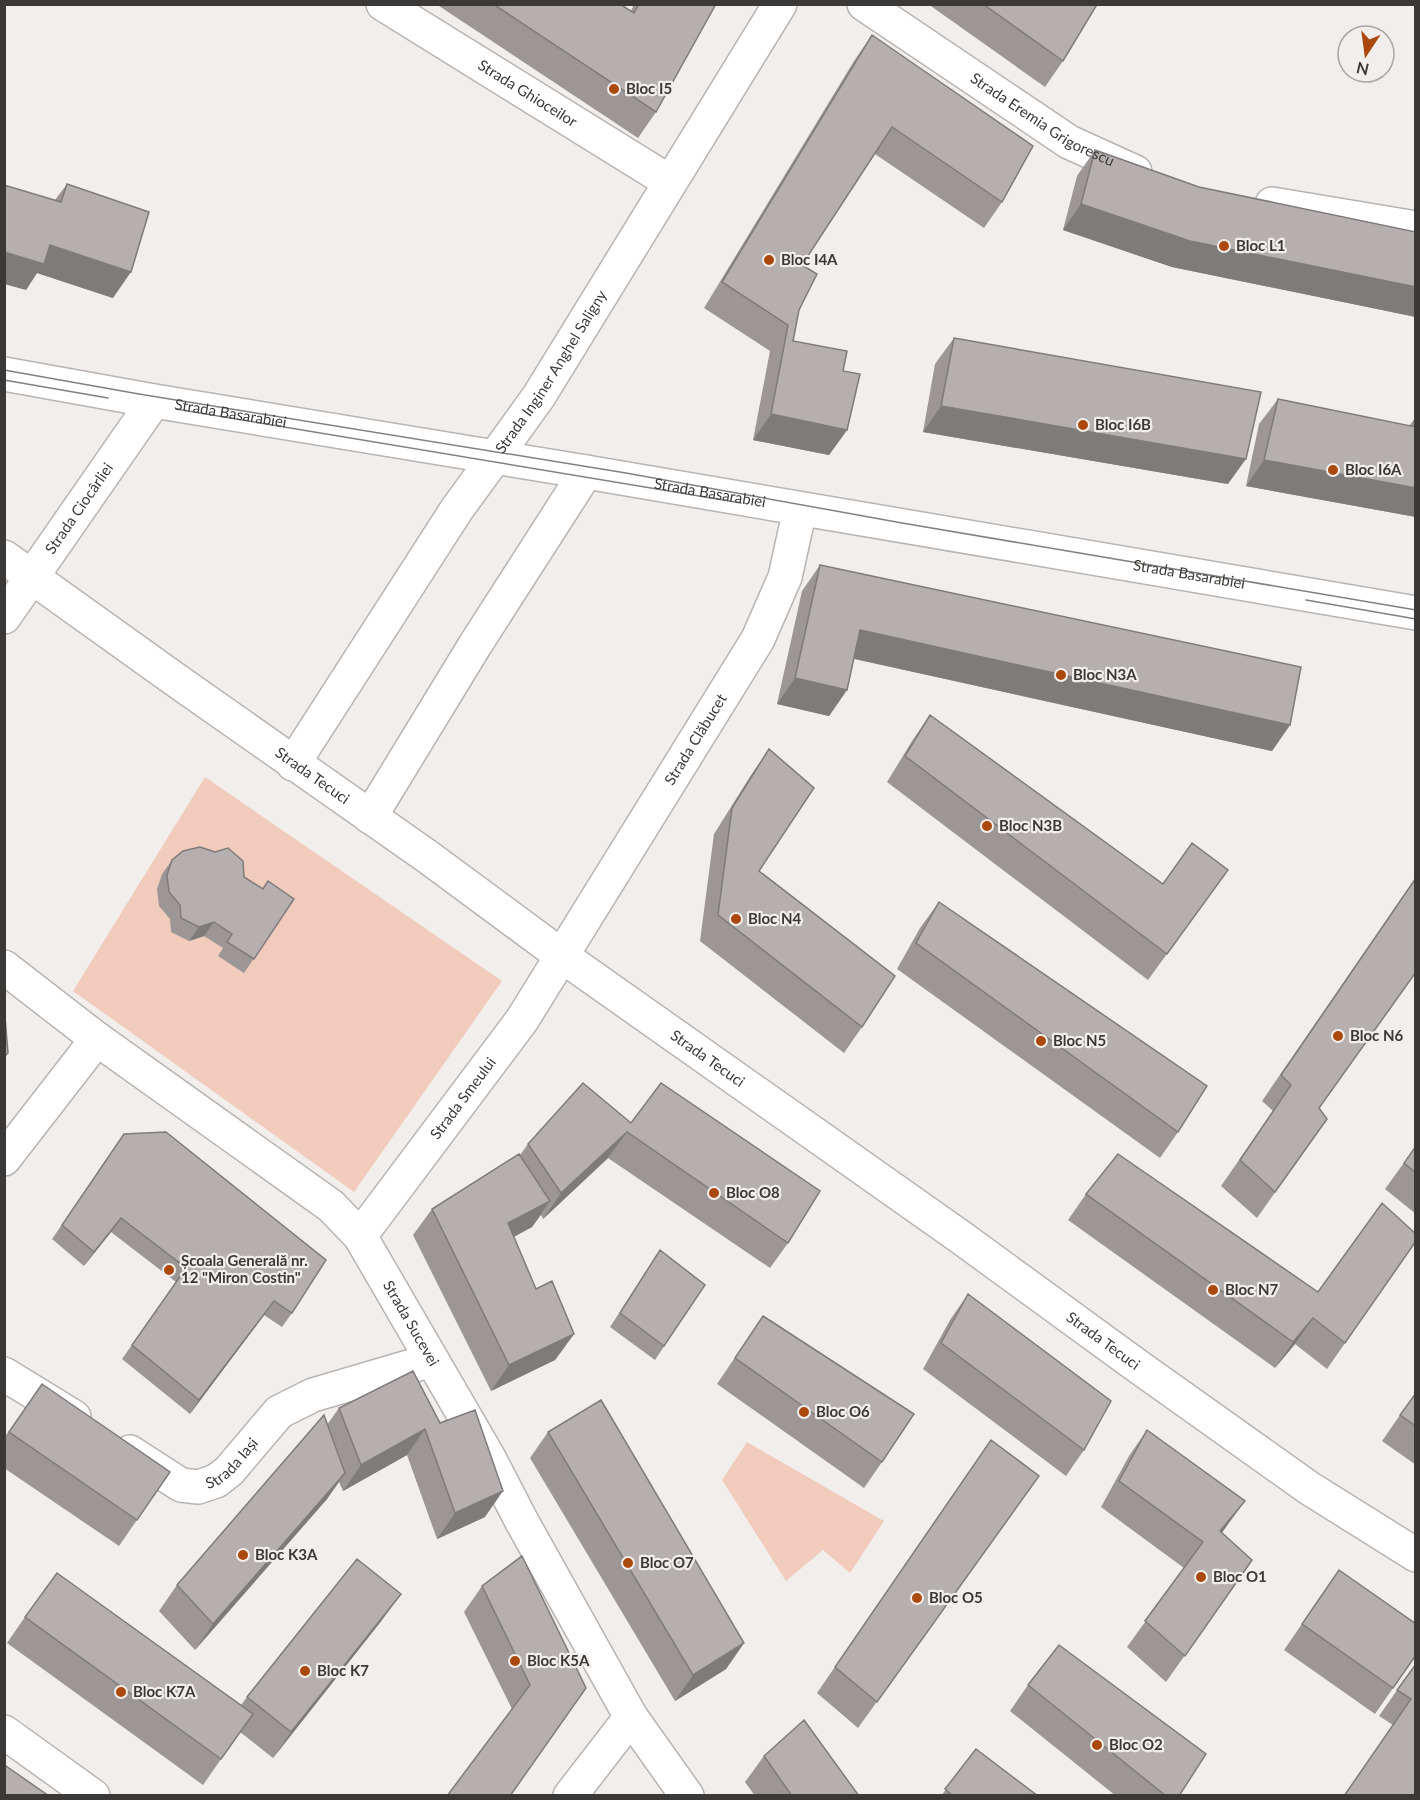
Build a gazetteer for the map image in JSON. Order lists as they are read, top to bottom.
{
  "streets": {
    "street": [
      "Strada Ghioceilor",
      "Strada Eremia Grigorescu",
      "Strada Inginer Anghel Saligny",
      "Strada Basarabiei",
      "Strada Ciocârliei",
      "Strada Clăbucet",
      "Strada Tecuci",
      "Strada Smeului",
      "Strada Sucevei",
      "Strada Iași"
    ]
  },
  "crossings": [
    ["Strada Ghioceilor", "Strada Inginer Anghel Saligny"],
    ["Strada Inginer Anghel Saligny", "Strada Basarabiei"],
    ["Strada Inginer Anghel Saligny", "Strada Tecuci"],
    ["Strada Basarabiei", "Strada Ciocârliei"],
    ["Strada Basarabiei", "Strada Clăbucet"],
    ["Strada Ciocârliei", "Strada Tecuci"],
    ["Strada Clăbucet", "Strada Tecuci"],
    ["Strada Clăbucet", "Strada Smeului"],
    ["Strada Tecuci", "Strada Smeului"],
    ["Strada Smeului", "Strada Sucevei"],
    ["Strada Sucevei", "Strada Iași"]
  ],
  "places": [
    "Bloc I5",
    "Bloc L1",
    "Bloc I4A",
    "Bloc I6B",
    "Bloc I6A",
    "Bloc N3A",
    "Bloc N3B",
    "Bloc N4",
    "Bloc N6",
    "Bloc N5",
    "Bloc O8",
    "Școala Generală nr. 12 \"Miron Costin\"",
    "Bloc N7",
    "Bloc O6",
    "Bloc K3A",
    "Bloc O7",
    "Bloc O1",
    "Bloc O5",
    "Bloc K5A",
    "Bloc K7",
    "Bloc K7A",
    "Bloc O2"
  ],
  "north": "bottom"
}
